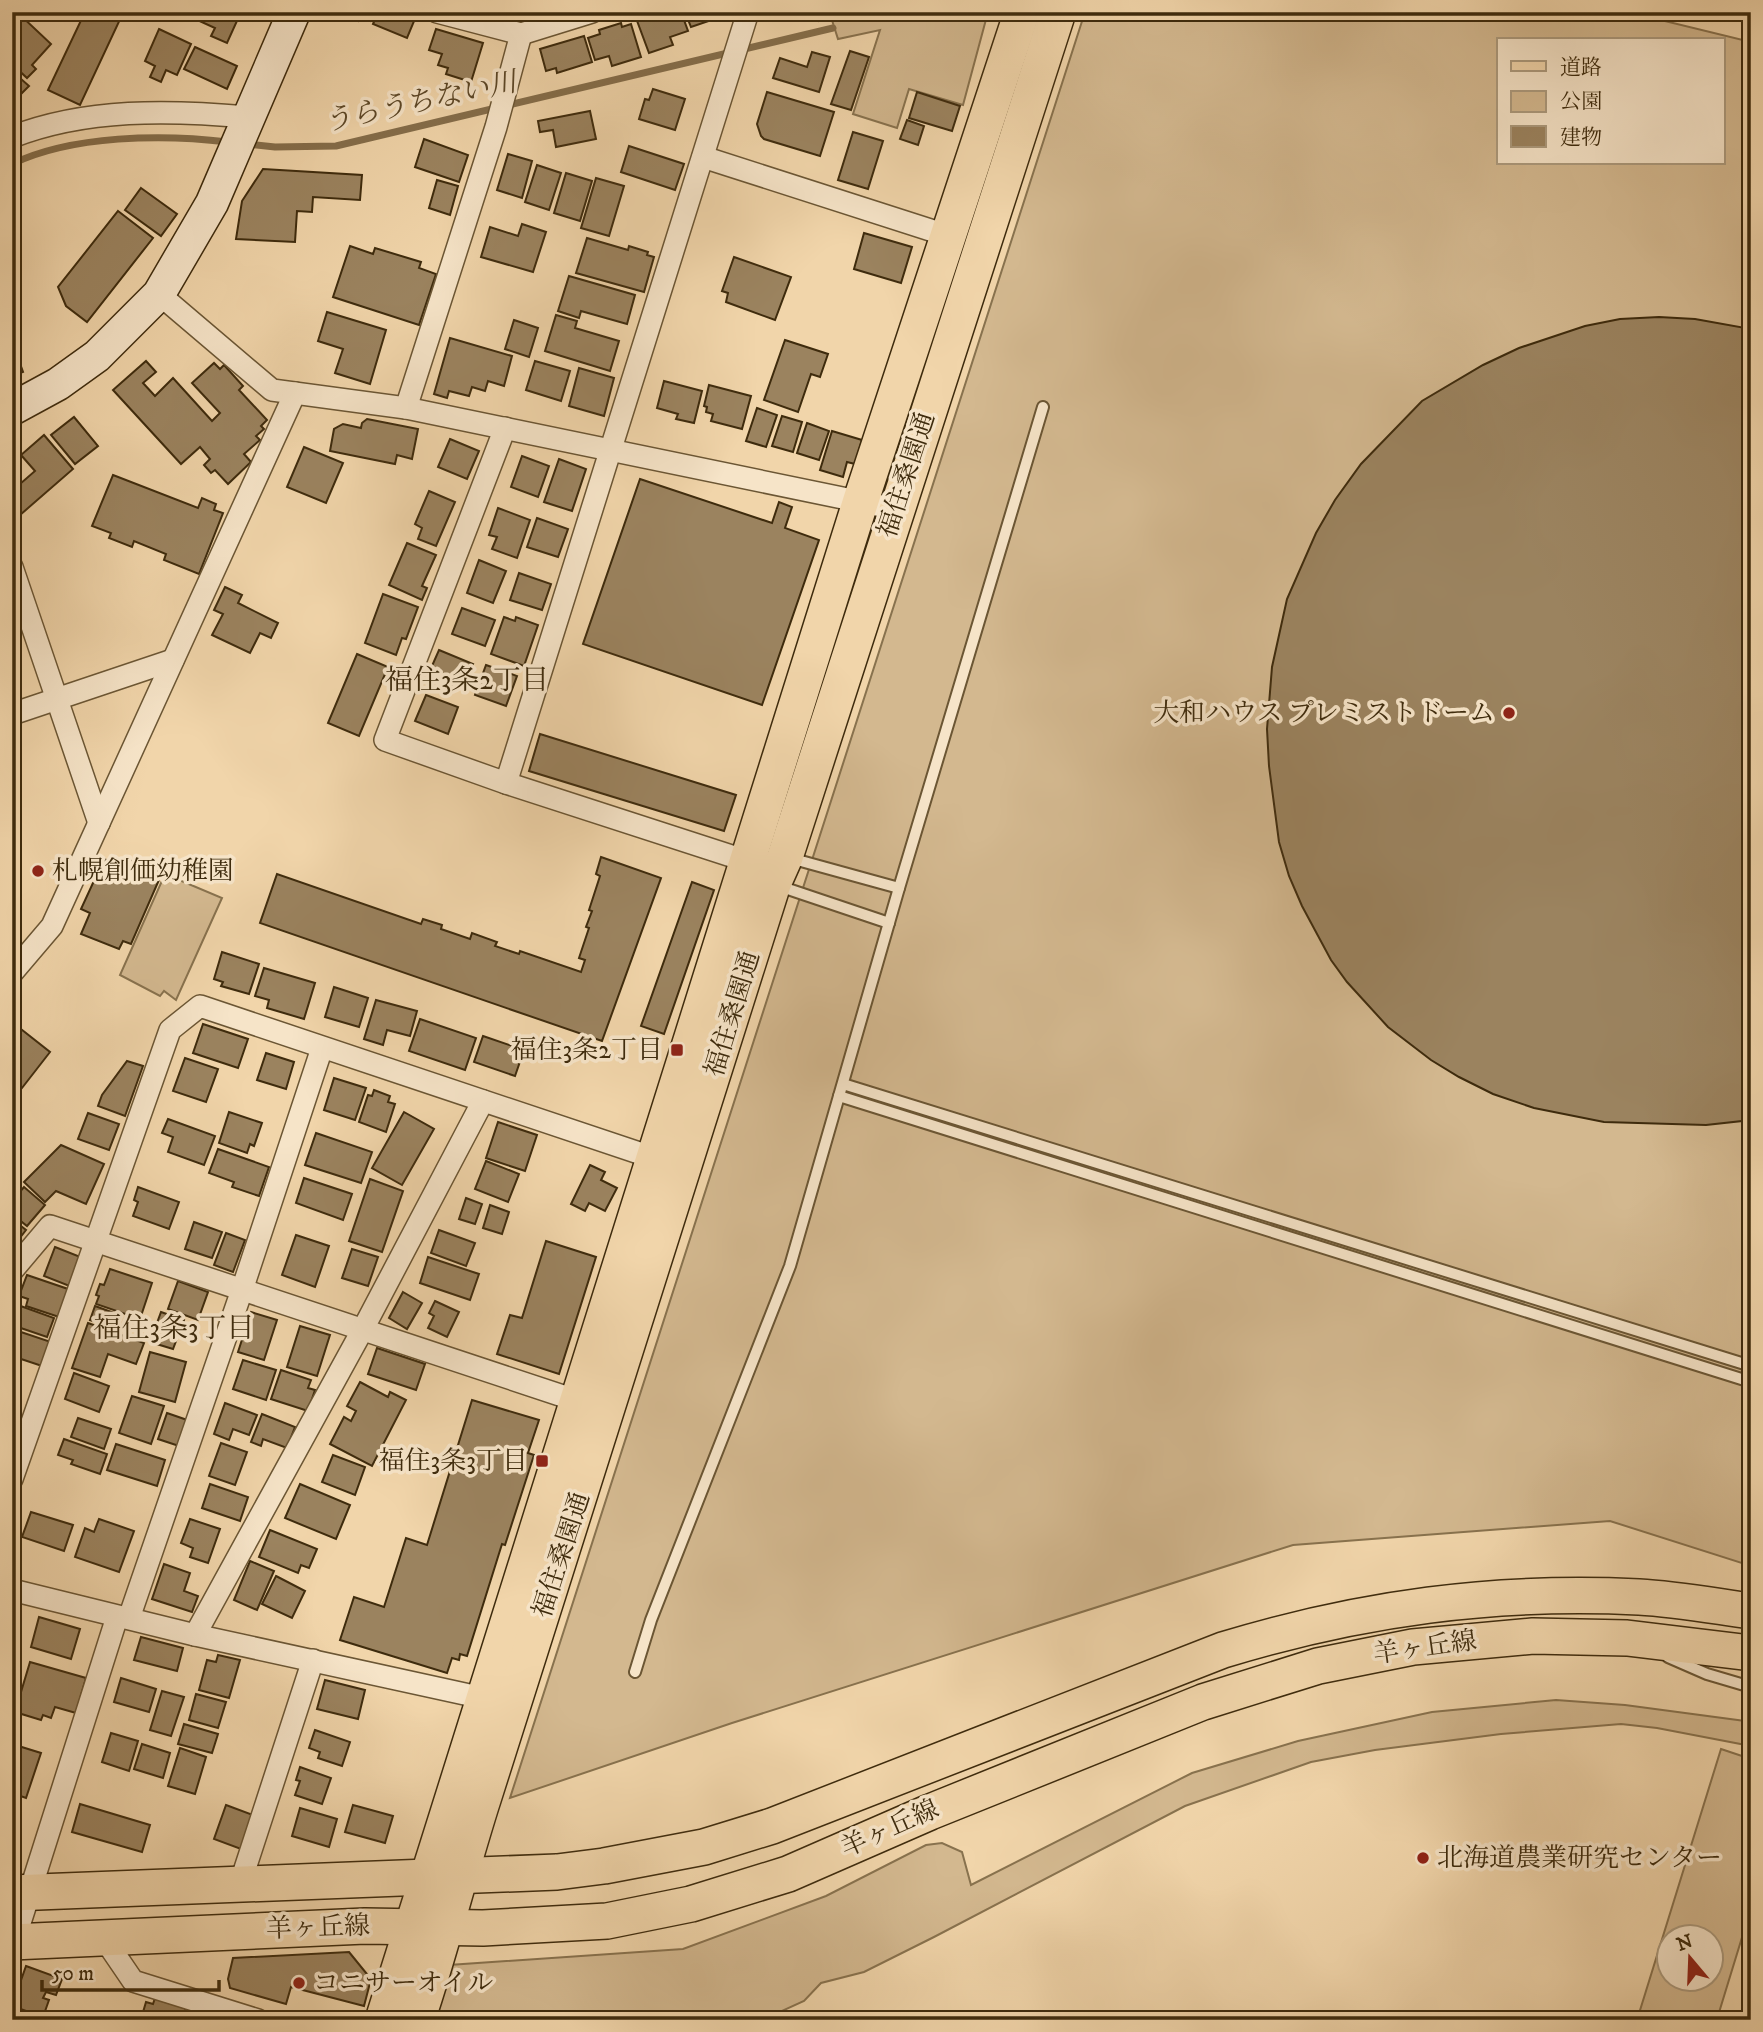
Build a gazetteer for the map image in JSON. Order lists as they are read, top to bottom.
{
  "streets": {
    "main road": ["福住桑園通", "羊ヶ丘線"]
  },
  "crossings": [
    ["福住桑園通", "羊ヶ丘線"]
  ],
  "districts": ["福住3条2丁目", "福住3条3丁目"],
  "water": ["うらうちない川"],
  "places": {
    "other": [
      "大和ハウス プレミストドーム",
      "札幌創価幼稚園",
      "北海道農業研究センター",
      "コニサーオイル"
    ],
    "transit": ["福住3条2丁目", "福住3条3丁目"]
  },
  "legend": ["道路", "公園", "建物"],
  "scale_bar": "50 m",
  "north": "top"
}
